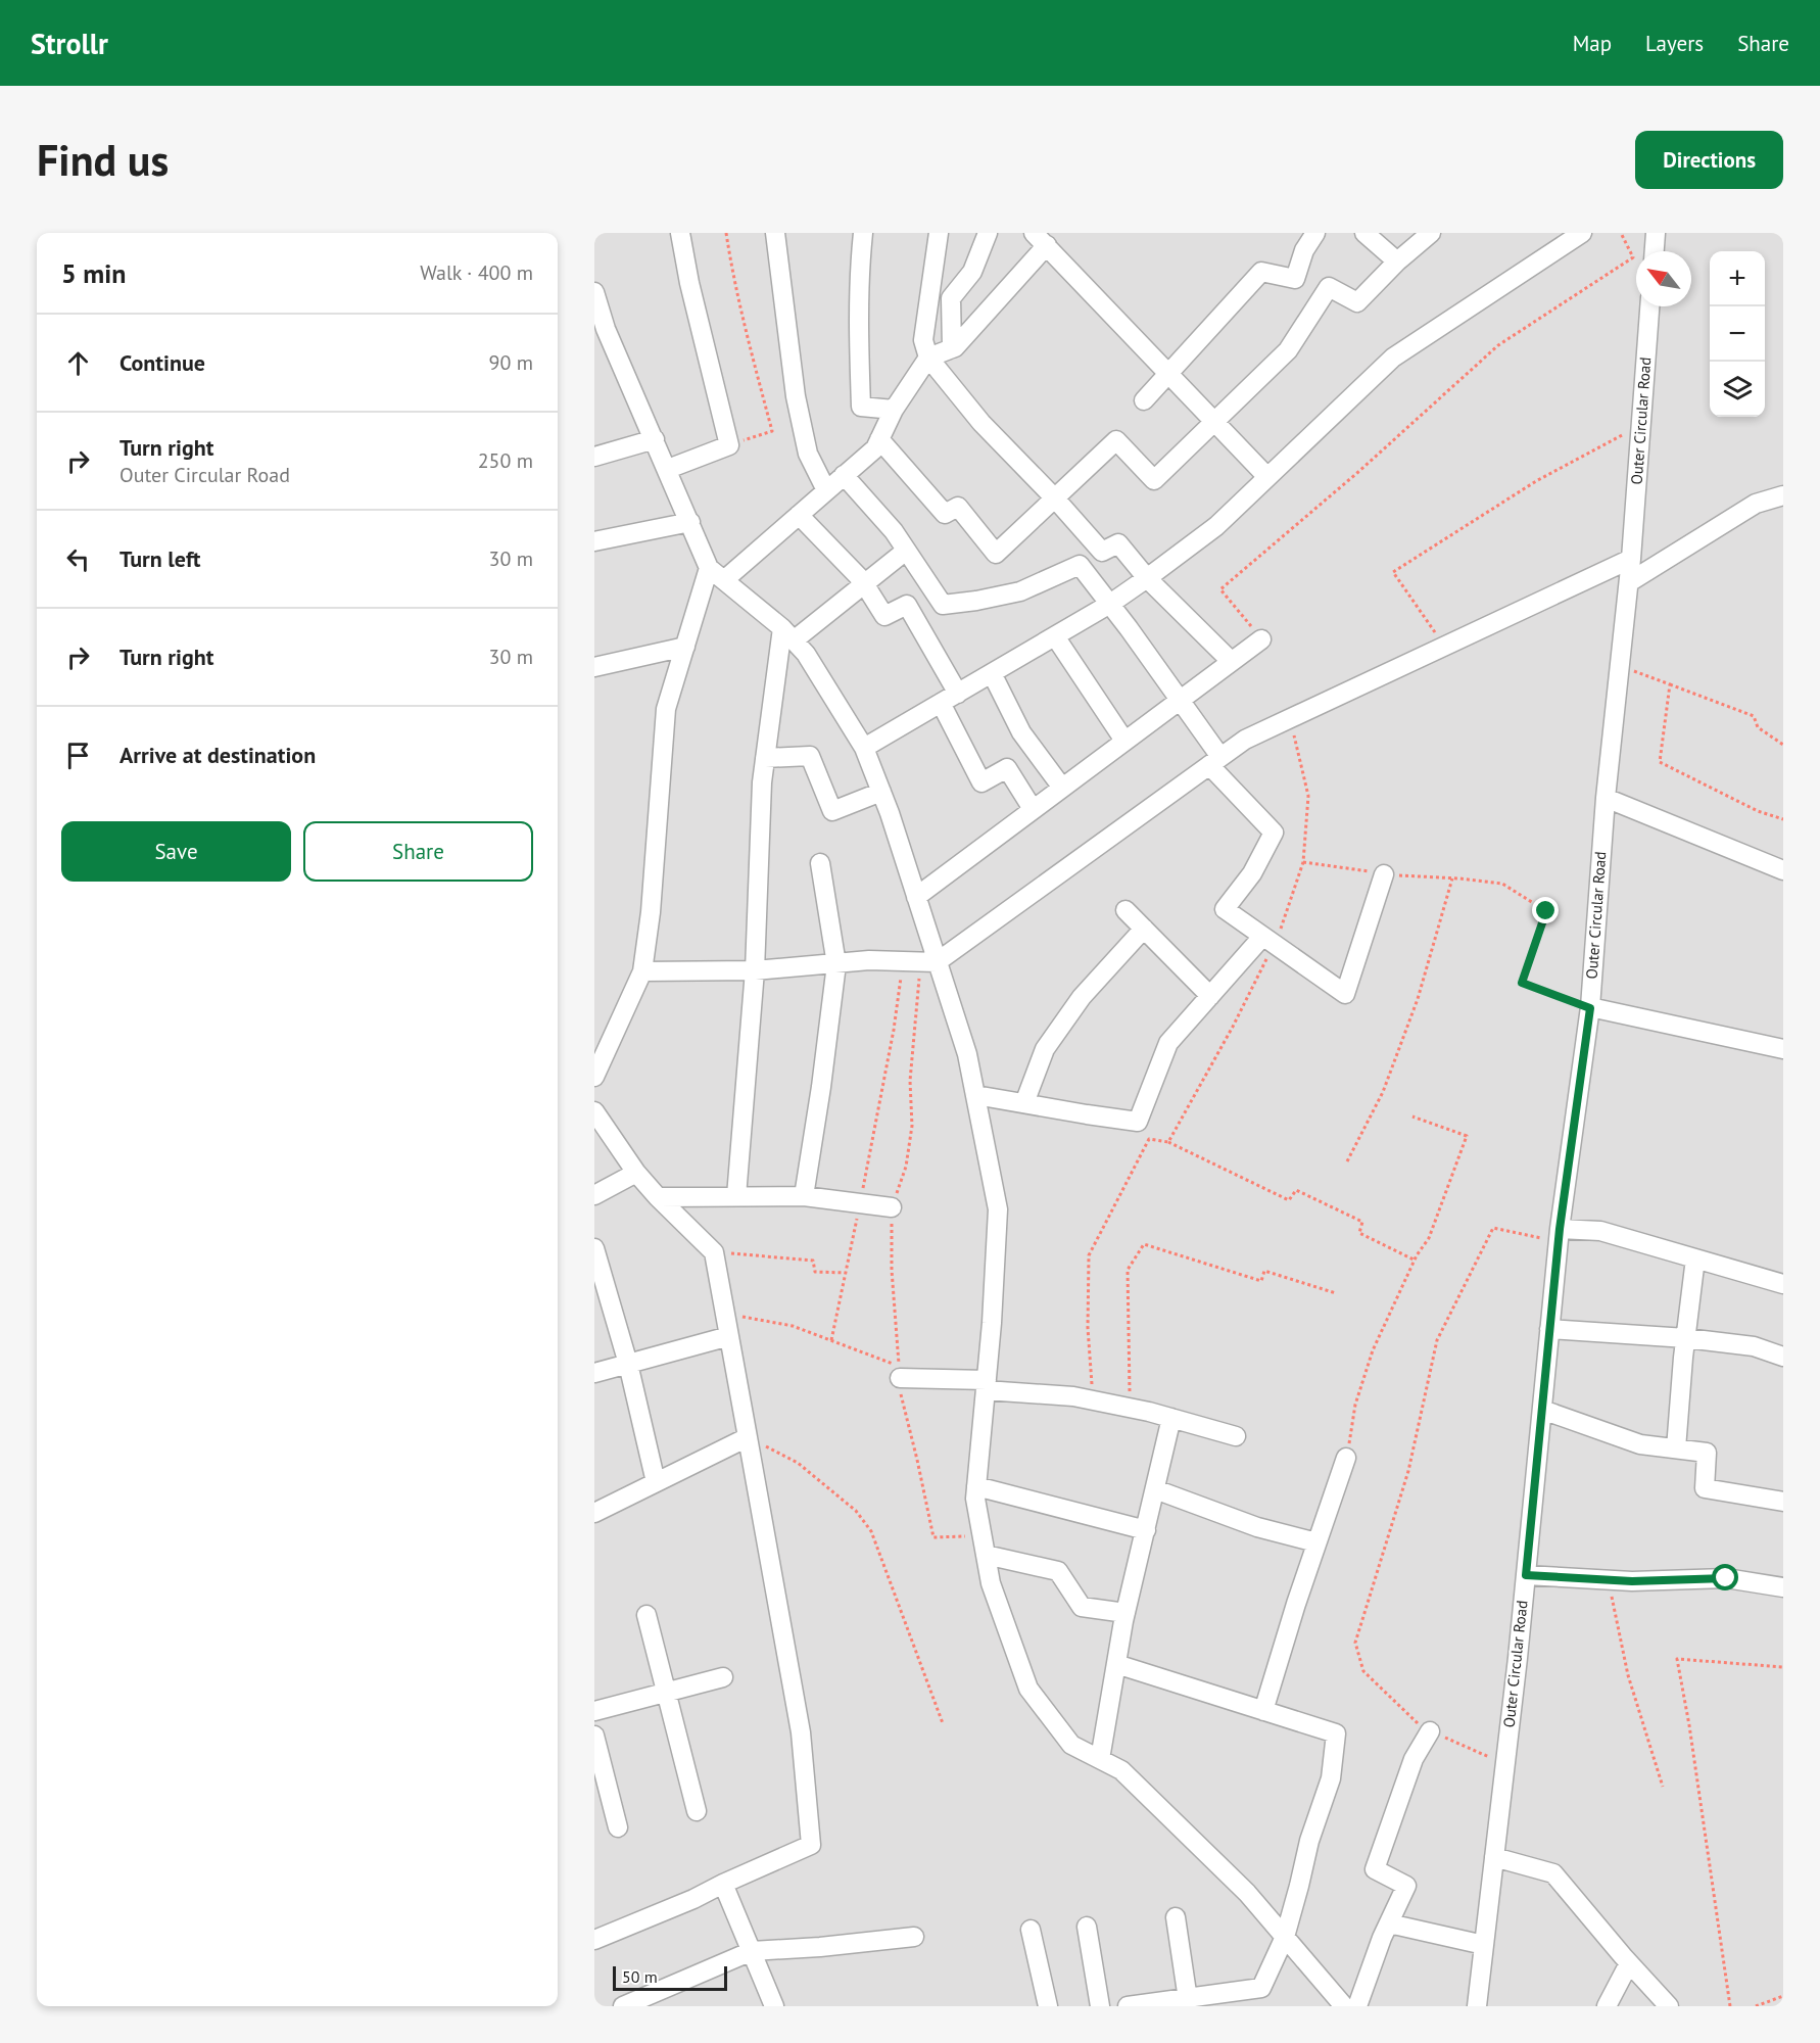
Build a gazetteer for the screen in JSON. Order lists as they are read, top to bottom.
{
  "streets": {
    "street": ["Outer Circular Road"]
  },
  "scale_bar": "50 m",
  "north": "top left",
  "page": {
    "header": "Strollr",
    "nav": ["Map", "Layers", "Share"],
    "buttons": [
      "Directions",
      ["Save", "Share"]
    ],
    "title": "Find us",
    "heading": ["5 min", "Walk · 400 m"],
    "map_buttons": ["+", "−"],
    "list": [
      ["Continue", "90 m"],
      ["Turn right", "Outer Circular Road", "250 m"],
      ["Turn left", "30 m"],
      ["Turn right", "30 m"],
      "Arrive at destination"
    ],
    "scale": "50 m"
  }
}
